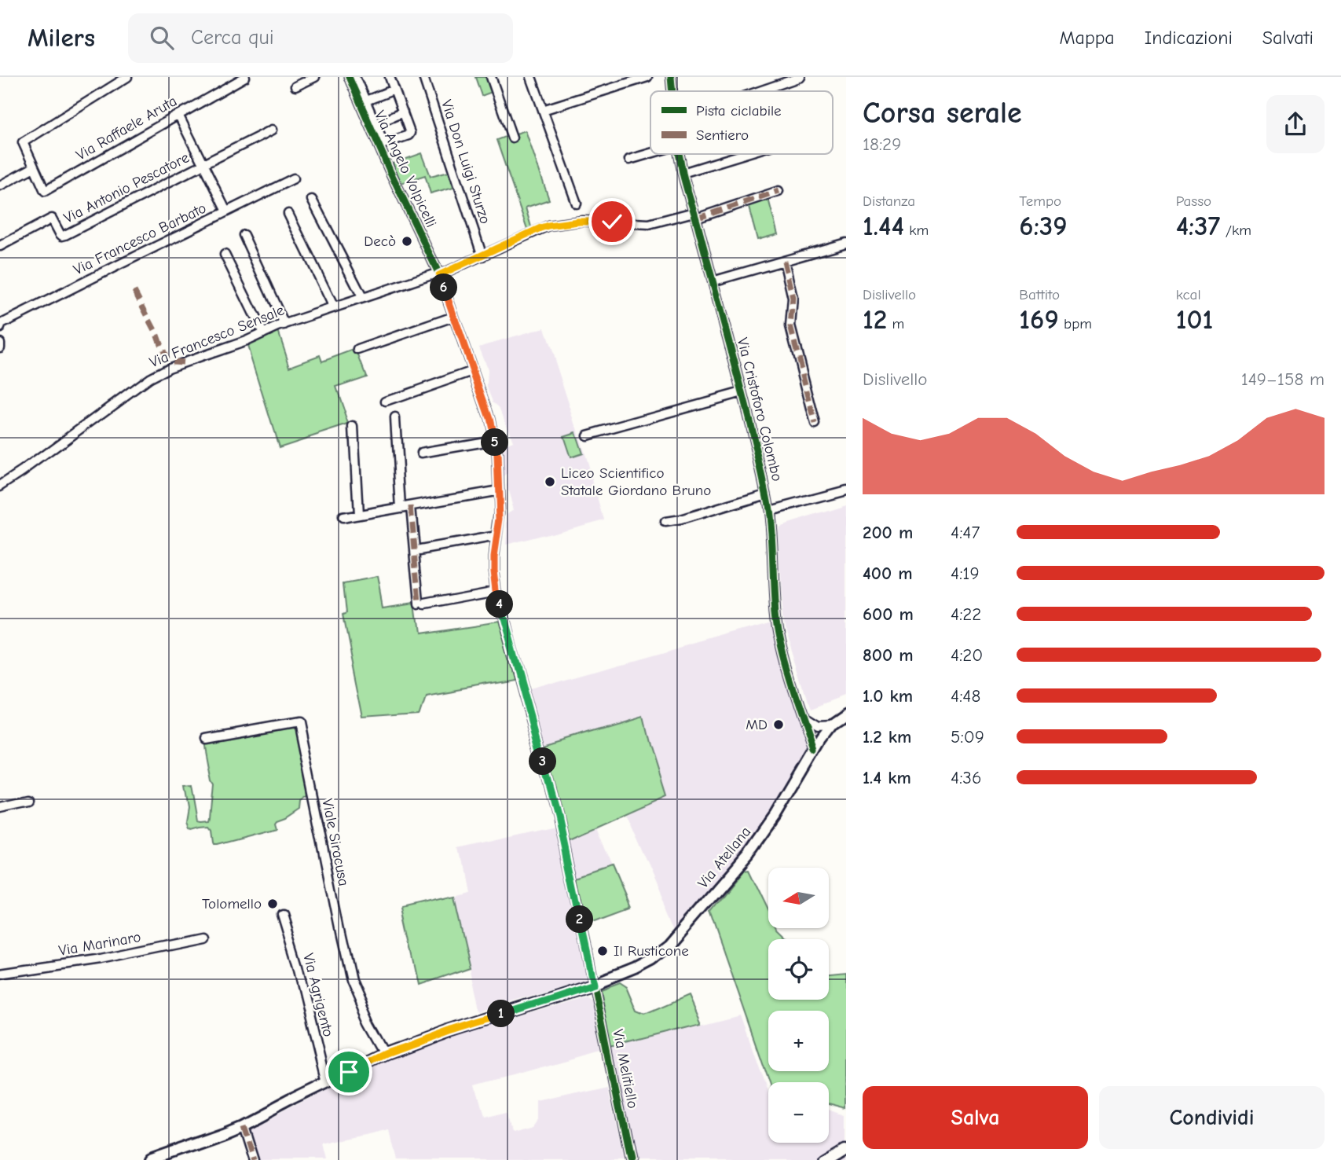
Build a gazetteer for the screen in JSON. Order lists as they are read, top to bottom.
{
  "streets": {
    "main road": ["Via Atellana"],
    "street": [
      "Via Raffaele Aruta",
      "Via Don Luigi Sturzo",
      "Via Angelo Volpicelli",
      "Via Antonio Pescatore",
      "Via Francesco Barbato",
      "Via Francesco Sensale",
      "Via Cristoforo Colombo",
      "Viale Siracusa",
      "Via Marinaro",
      "Via Agrigento",
      "Via Melitiello"
    ]
  },
  "crossings": [
    ["Via Don Luigi Sturzo", "Via Francesco Sensale"],
    ["Via Angelo Volpicelli", "Via Francesco Sensale"],
    ["Via Angelo Volpicelli", "Via Melitiello"],
    ["Via Francesco Sensale", "Via Cristoforo Colombo"],
    ["Via Cristoforo Colombo", "Via Atellana"],
    ["Viale Siracusa", "Via Atellana"],
    ["Via Atellana", "Via Agrigento"],
    ["Via Atellana", "Via Melitiello"]
  ],
  "places": [
    "Decò",
    "Liceo Scientifico Statale Giordano Bruno",
    "MD",
    "Tolomello",
    "Il Rusticone"
  ],
  "legend": ["Pista ciclabile", "Sentiero"],
  "north": "left",
  "page": {
    "header": "Milers",
    "search": "Cerca qui",
    "nav": ["Mappa", "Indicazioni", "Salvati"],
    "heading": ["Corsa serale", "18:29"],
    "stats": [
      ["Distanza", "1.44 km"],
      ["Tempo", "6:39"],
      ["Passo", "4:37 /km"],
      ["Dislivello", "12 m"],
      ["Battito", "169 bpm"],
      ["kcal", "101"]
    ],
    "pins": [
      "6",
      "5",
      "4",
      "3",
      "2",
      "1"
    ],
    "chart": ["Dislivello", "149–158 m"],
    "list": [
      {
        "name": "200 m",
        "note": "4:47"
      },
      {
        "name": "400 m",
        "note": "4:19"
      },
      {
        "name": "600 m",
        "note": "4:22"
      },
      {
        "name": "800 m",
        "note": "4:20"
      },
      {
        "name": "1.0 km",
        "note": "4:48"
      },
      {
        "name": "1.2 km",
        "note": "5:09"
      },
      {
        "name": "1.4 km",
        "note": "4:36"
      }
    ],
    "map_buttons": ["+", "−"],
    "buttons": ["Salva", "Condividi"]
  }
}
